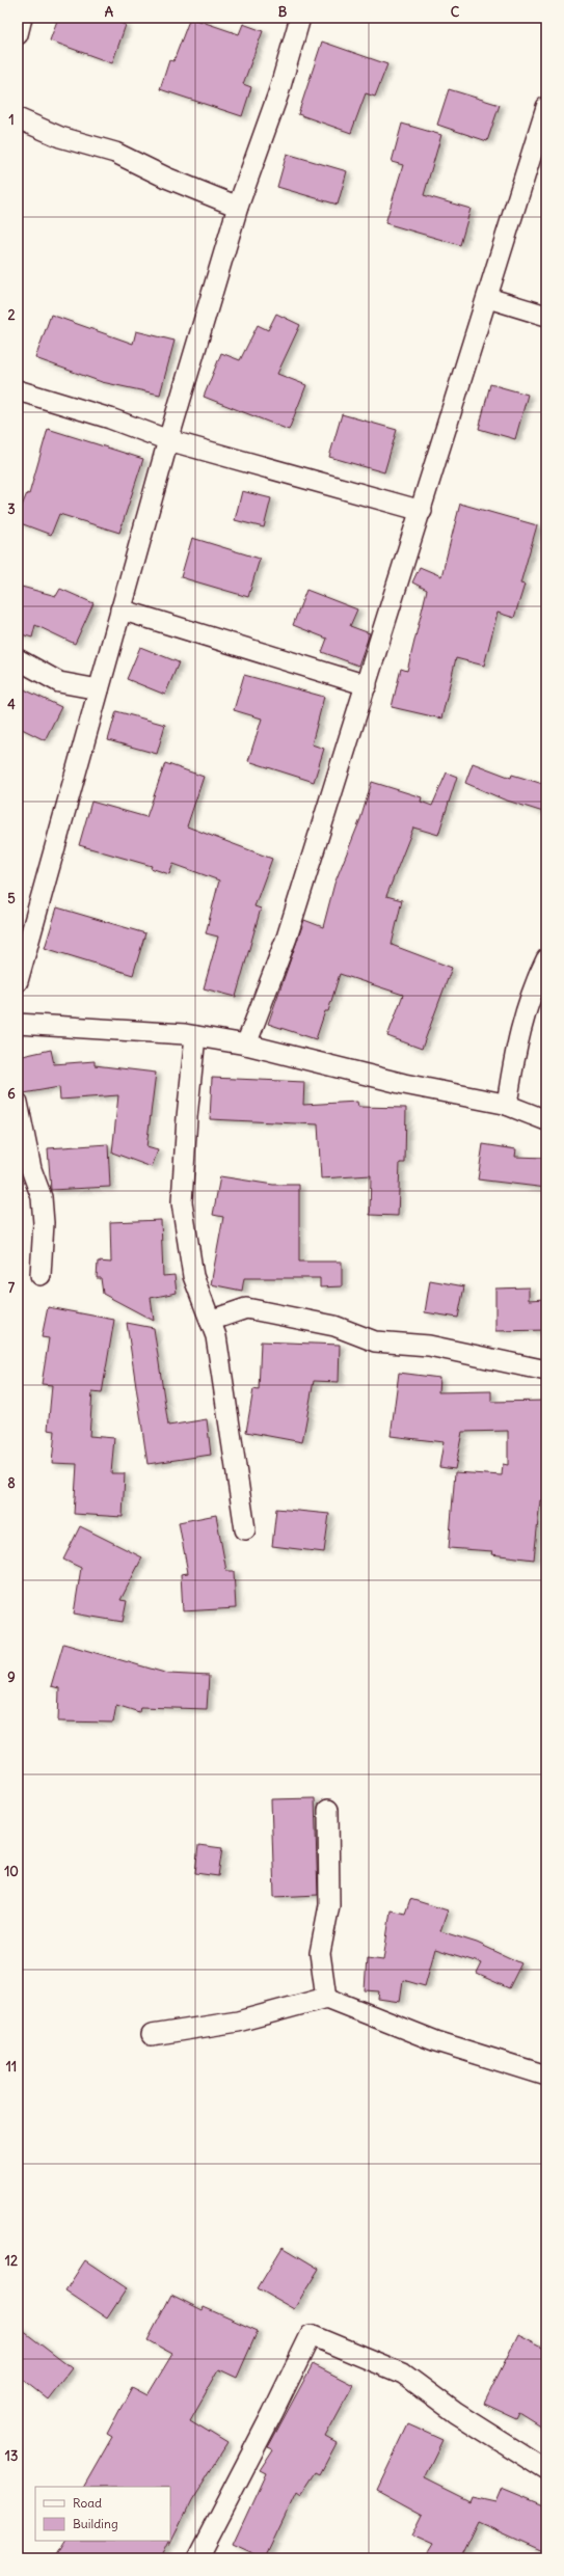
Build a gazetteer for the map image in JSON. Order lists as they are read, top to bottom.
{
  "legend": ["Road", "Building"],
  "grid": {
    "columns": ["A", "B", "C"],
    "rows": [
      "1",
      "2",
      "3",
      "4",
      "5",
      "6",
      "7",
      "8",
      "9",
      "10",
      "11",
      "12",
      "13"
    ]
  }
}
